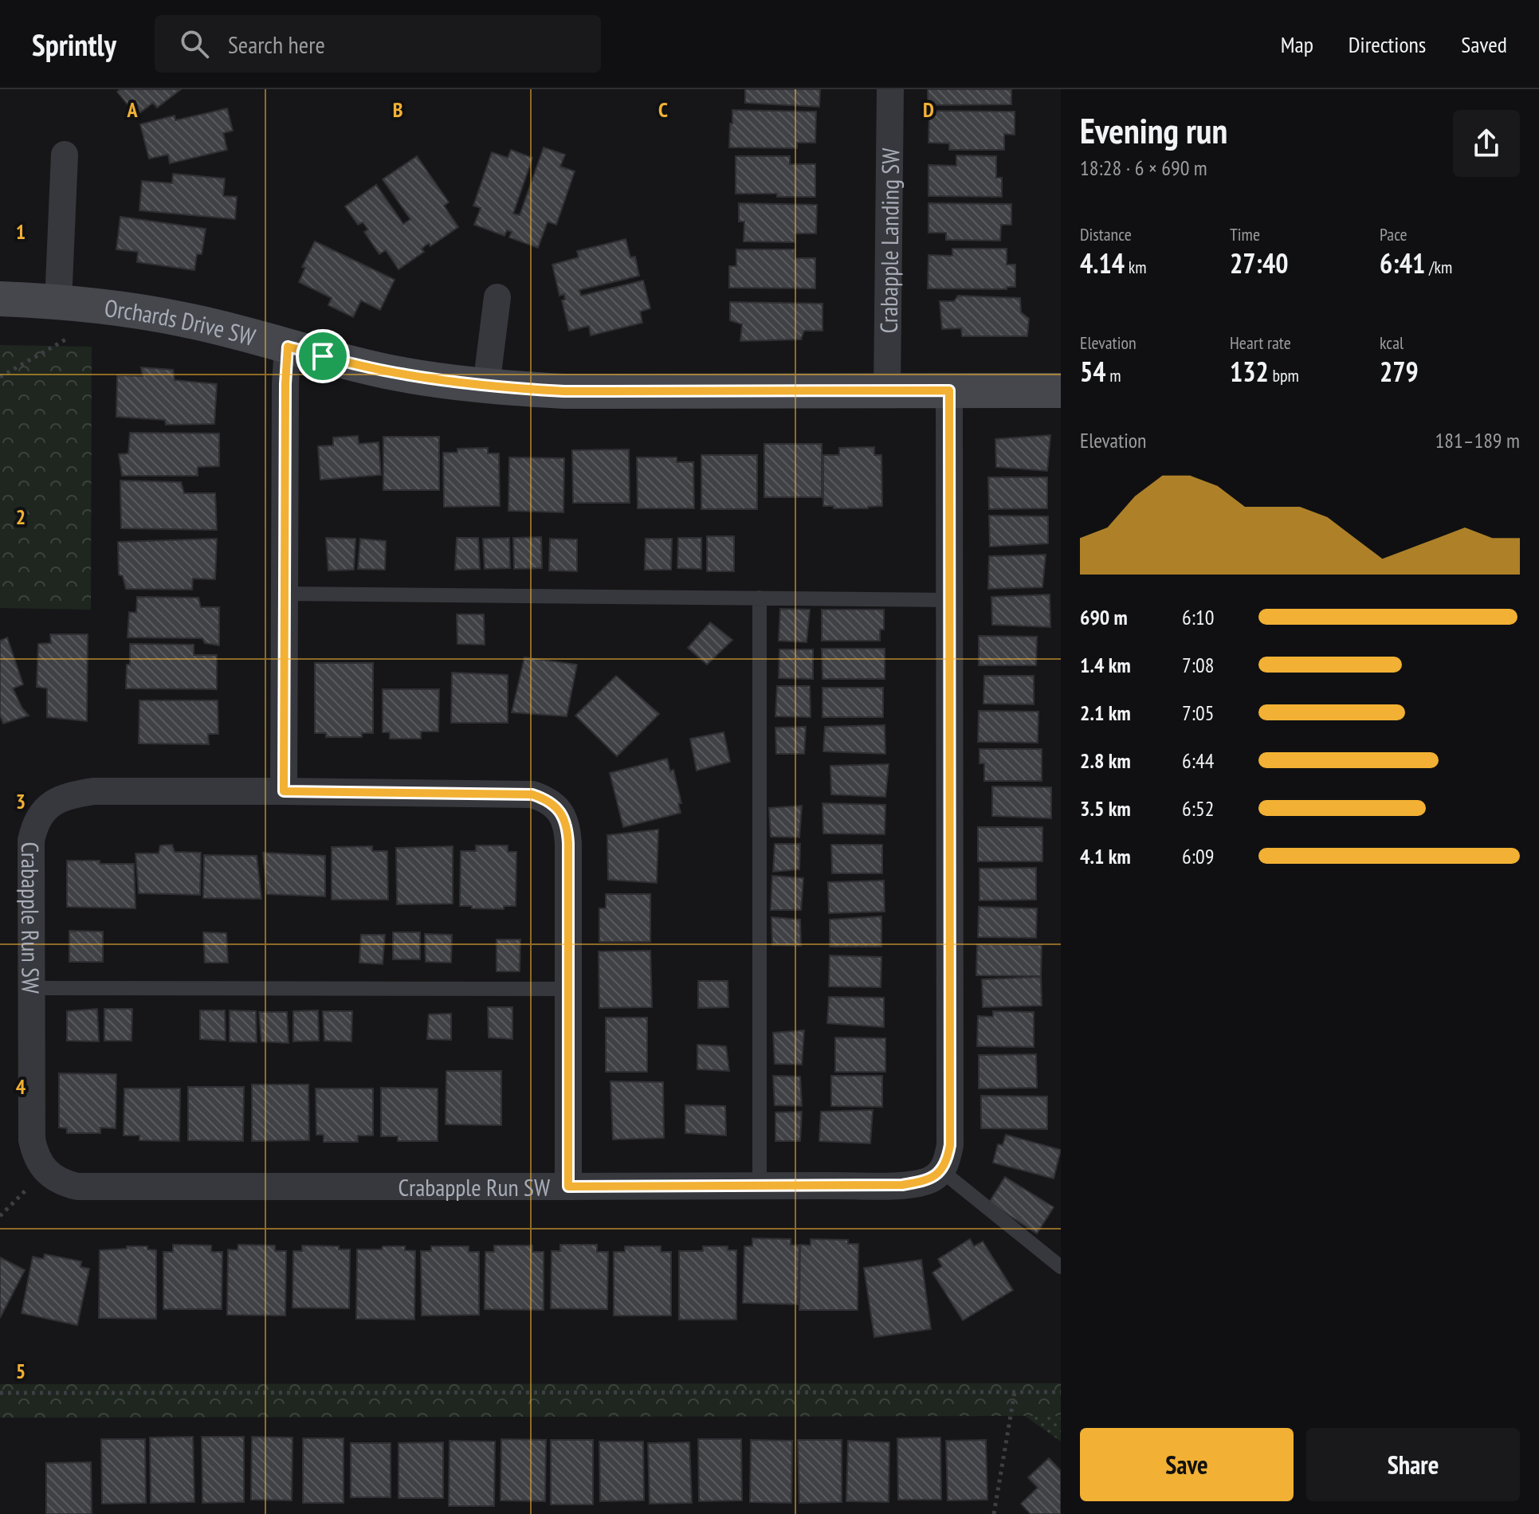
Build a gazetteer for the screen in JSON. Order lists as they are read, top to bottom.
{
  "streets": {
    "street": ["Crabapple Landing SW", "Orchards Drive SW", "Crabapple Run SW"]
  },
  "crossings": [
    ["Crabapple Landing SW", "Orchards Drive SW"]
  ],
  "page": {
    "header": "Sprintly",
    "search": "Search here",
    "nav": ["Map", "Directions", "Saved"],
    "heading": ["Evening run", "18:28 · 6 × 690 m"],
    "stats": [
      ["Distance", "4.14 km"],
      ["Time", "27:40"],
      ["Pace", "6:41 /km"],
      ["Elevation", "54 m"],
      ["Heart rate", "132 bpm"],
      ["kcal", "279"]
    ],
    "chart": ["Elevation", "181–189 m"],
    "list": [
      {
        "name": "690 m",
        "note": "6:10"
      },
      {
        "name": "1.4 km",
        "note": "7:08"
      },
      {
        "name": "2.1 km",
        "note": "7:05"
      },
      {
        "name": "2.8 km",
        "note": "6:44"
      },
      {
        "name": "3.5 km",
        "note": "6:52"
      },
      {
        "name": "4.1 km",
        "note": "6:09"
      }
    ],
    "buttons": ["Save", "Share"]
  },
  "grid": {
    "columns": [
      "A",
      "B",
      "C",
      "D"
    ],
    "rows": [
      "1",
      "2",
      "3",
      "4",
      "5"
    ]
  }
}
